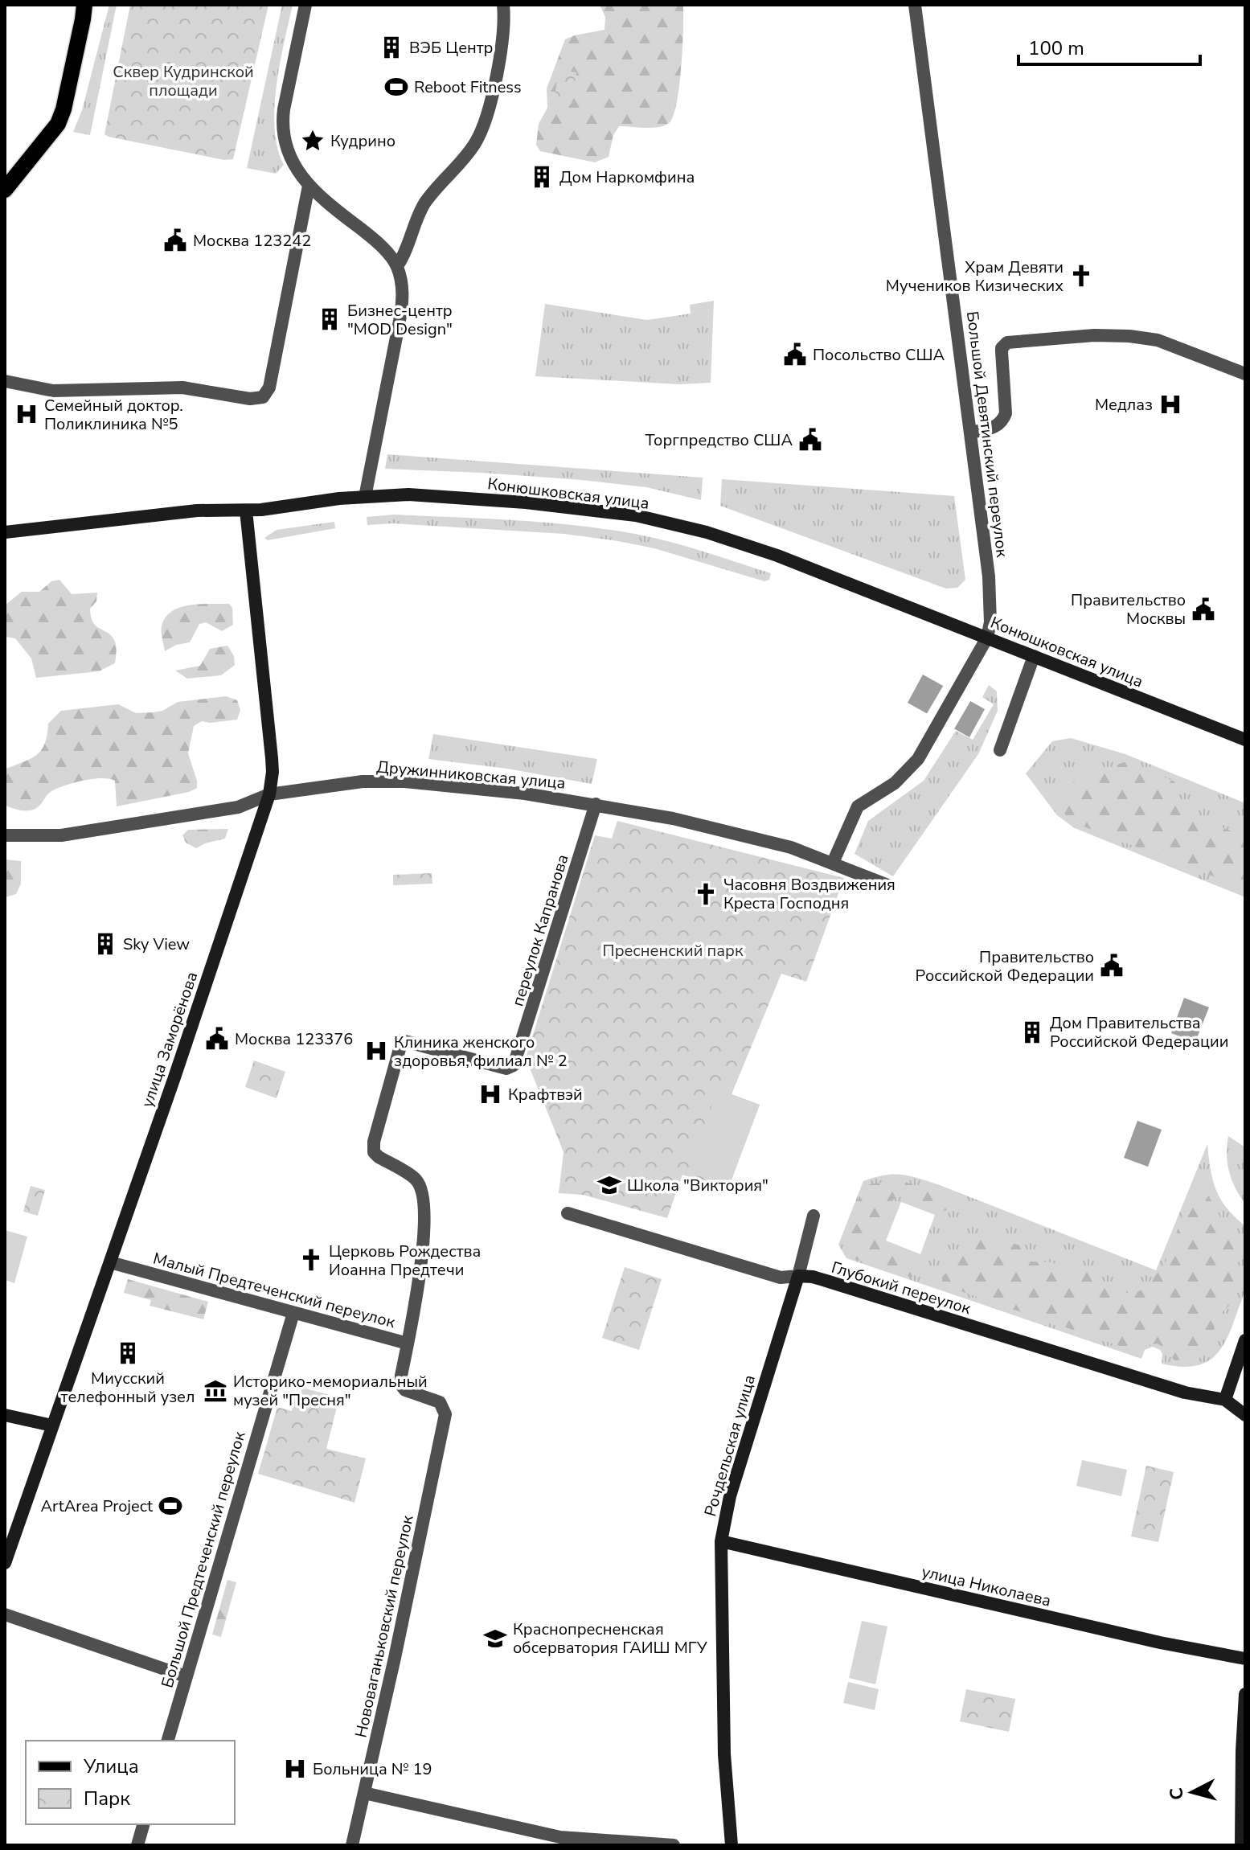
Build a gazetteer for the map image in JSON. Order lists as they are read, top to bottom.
{
  "streets": {
    "street": [
      "Большой Девятинский переулок",
      "Конюшковская улица",
      "Дружинниковская улица",
      "переулок Капранова",
      "улица Заморёнова",
      "Глубокий переулок",
      "Малый Предтеченский переулок",
      "Рочдельская улица",
      "Большой Предтеченский переулок",
      "улица Николаева",
      "Нововаганьковский переулок"
    ]
  },
  "crossings": [
    ["Большой Девятинский переулок", "Конюшковская улица"],
    ["Конюшковская улица", "улица Заморёнова"],
    ["Дружинниковская улица", "переулок Капранова"],
    ["Дружинниковская улица", "улица Заморёнова"],
    ["переулок Капранова", "Малый Предтеченский переулок"],
    ["улица Заморёнова", "Малый Предтеченский переулок"],
    ["Глубокий переулок", "Рочдельская улица"],
    ["Малый Предтеченский переулок", "Большой Предтеченский переулок"],
    ["Малый Предтеченский переулок", "Нововаганьковский переулок"],
    ["Рочдельская улица", "улица Николаева"]
  ],
  "parks": ["Сквер Кудринской площади", "Пресненский парк"],
  "places": {
    "building": [
      "ВЭБ Центр",
      "Дом Наркомфина",
      "Бизнес-центр \"MOD Design\"",
      "Sky View",
      "Дом Правительства Российской Федерации",
      "Миусский телефонный узел"
    ],
    "sports": ["Reboot Fitness", "ArtArea Project"],
    "place": ["Кудрино"],
    "public building": [
      "Москва 123242",
      "Посольство США",
      "Торгпредство США",
      "Правительство Москвы",
      "Правительство Российской Федерации",
      "Москва 123376"
    ],
    "church": ["Храм Девяти Мучеников Кизических", "Часовня Воздвижения Креста Господня", "Церковь Рождества Иоанна Предтечи"],
    "hospital": [
      "Медлаз",
      "Семейный доктор. Поликлиника №5",
      "Клиника женского здоровья, филиал № 2",
      "Крафтвэй",
      "Больница № 19"
    ],
    "school or university": ["Школа \"Виктория\"", "Краснопресненская обсерватория ГАИШ МГУ"],
    "museum": ["Историко-мемориальный музей \"Пресня\""]
  },
  "legend": ["Улица", "Парк"],
  "scale_bar": "100 m",
  "north": "left"
}
